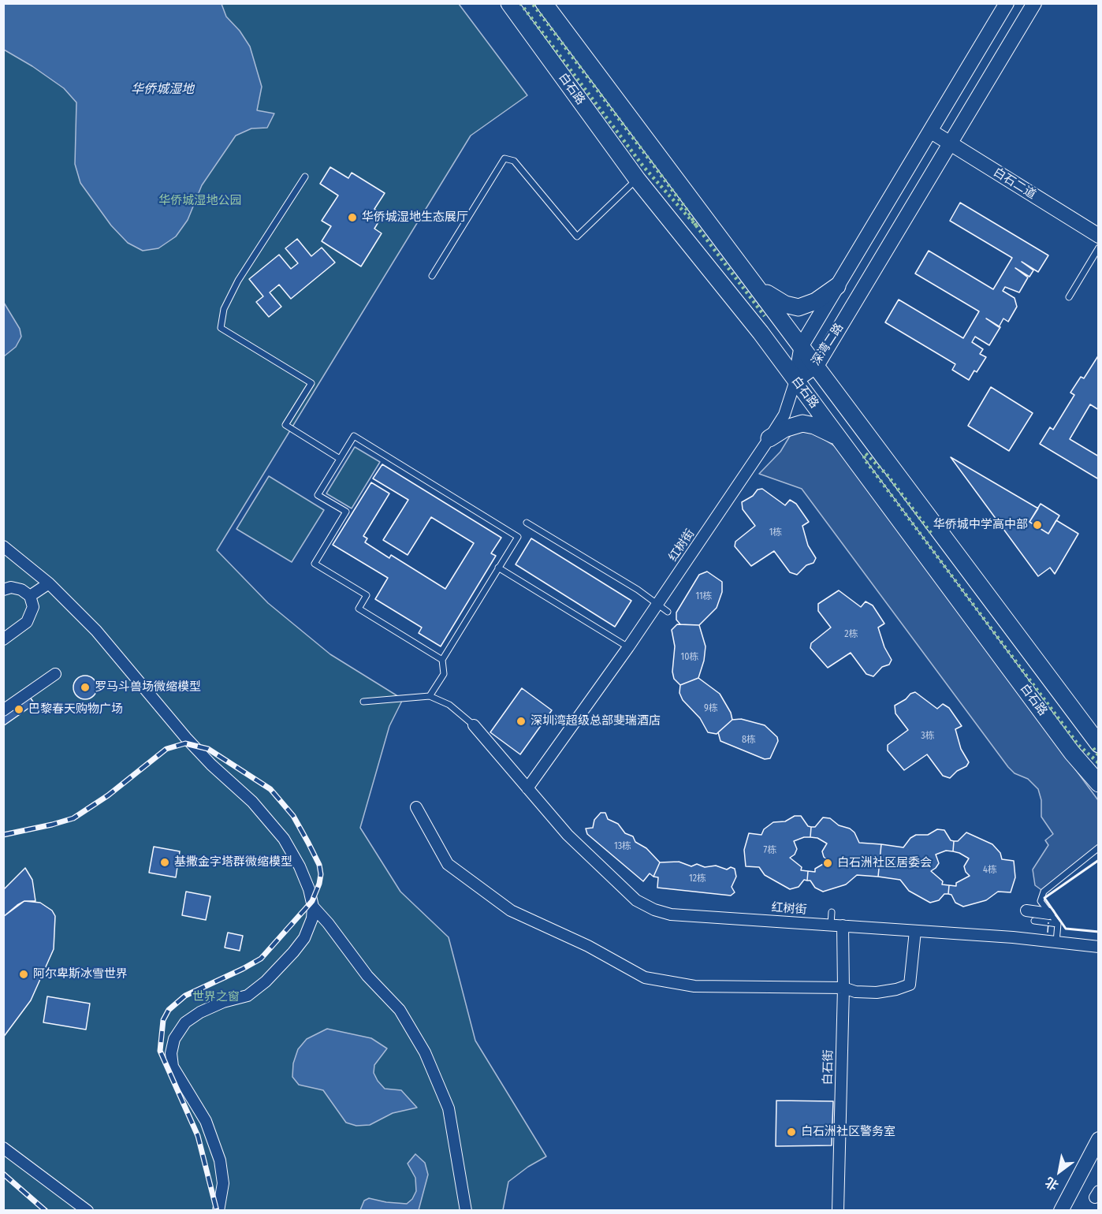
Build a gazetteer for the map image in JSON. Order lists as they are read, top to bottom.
{
  "streets": {
    "main road": ["白石路"],
    "street": [
      "白石二道",
      "深湾二路",
      "红树街",
      "白石街"
    ]
  },
  "crossings": [
    ["白石路", "深湾二路"],
    ["白石路", "红树街"],
    ["白石二道", "深湾二路"],
    ["深湾二路", "红树街"],
    ["红树街", "白石街"]
  ],
  "water": ["华侨城湿地"],
  "parks": ["华侨城湿地公园", "世界之窗"],
  "places": [
    "华侨城湿地生态展厅",
    "华侨城中学高中部",
    "罗马斗兽场微缩模型",
    "巴黎春天购物广场",
    "深圳湾超级总部斐瑞酒店",
    "基撒金字塔群微缩模型",
    "白石洲社区居委会",
    "阿尔卑斯冰雪世界",
    "白石洲社区警务室"
  ],
  "house_numbers": [
    "1栋",
    "11栋",
    "2栋",
    "10栋",
    "9栋",
    "3栋",
    "8栋",
    "13栋",
    "7栋",
    "4栋",
    "12栋"
  ],
  "north": "bottom left"
}
